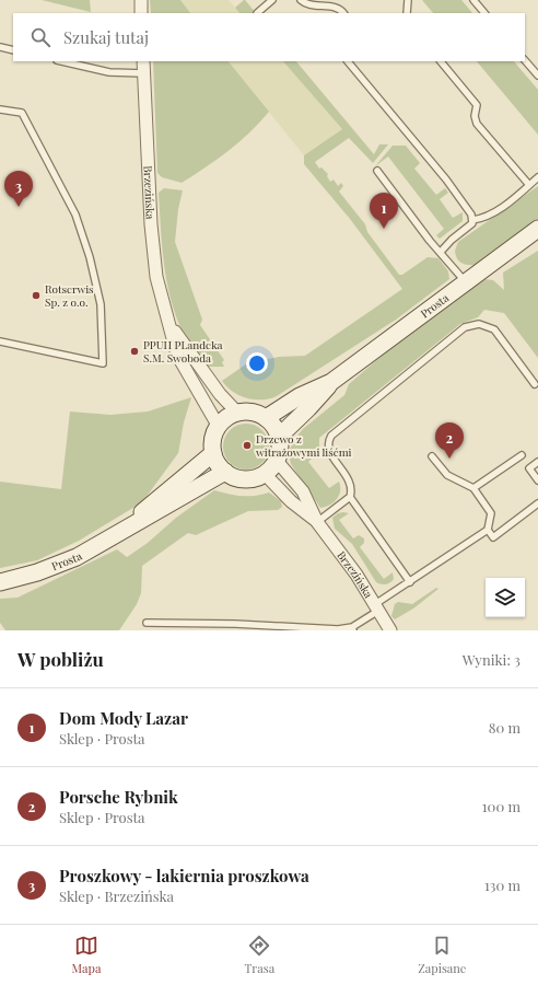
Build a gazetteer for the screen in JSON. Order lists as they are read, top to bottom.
{
  "streets": {
    "main road": ["Prosta"],
    "street": ["Brzezińska"]
  },
  "crossings": [
    ["Brzezińska", "Prosta"]
  ],
  "places": ["Rotserwis Sp. z o.o.", "PPUH PLandeka S.M. Swoboda", "Drzewo z witrażowymi liśćmi"],
  "page": {
    "search": "Szukaj tutaj",
    "pins": ["3", "1", "2"],
    "heading": ["W pobliżu", "Wyniki: 3"],
    "list": [
      {
        "mark": "1",
        "name": "Dom Mody Lazar",
        "note": "Sklep · Prosta",
        "value": "80 m"
      },
      {
        "mark": "2",
        "name": "Porsche Rybnik",
        "note": "Sklep · Prosta",
        "value": "100 m"
      },
      {
        "mark": "3",
        "name": "Proszkowy - lakiernia proszkowa",
        "note": "Sklep · Brzezińska",
        "value": "130 m"
      }
    ],
    "nav": ["Mapa", "Trasa", "Zapisane"]
  }
}
